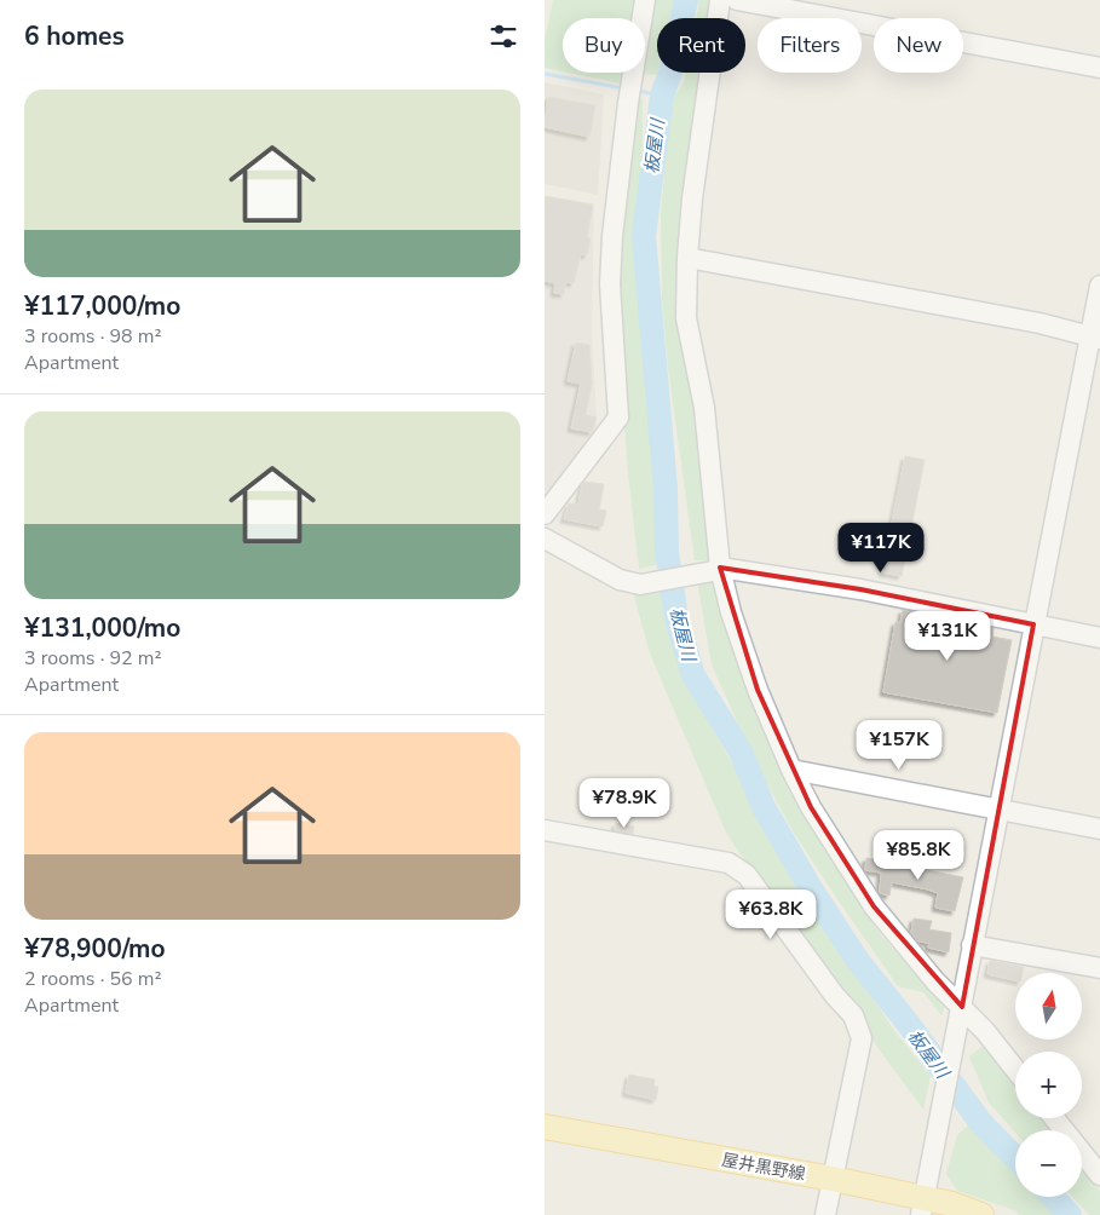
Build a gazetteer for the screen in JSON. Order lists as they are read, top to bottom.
{
  "streets": {
    "main road": ["屋井黒野線"]
  },
  "water": ["板屋川"],
  "north": "top",
  "page": {
    "heading": "6 homes",
    "chip": [
      "Buy",
      "Rent",
      "Filters",
      "New"
    ],
    "list": [
      {
        "name": "¥117,000/mo",
        "note": "3 rooms · 98 m² · Apartment"
      },
      {
        "name": "¥131,000/mo",
        "note": "3 rooms · 92 m² · Apartment"
      },
      {
        "name": "¥78,900/mo",
        "note": "2 rooms · 56 m² · Apartment"
      }
    ],
    "price": [
      "¥117K",
      "¥131K",
      "¥157K",
      "¥78.9K",
      "¥85.8K",
      "¥63.8K"
    ],
    "map_buttons": ["+", "−"]
  }
}
